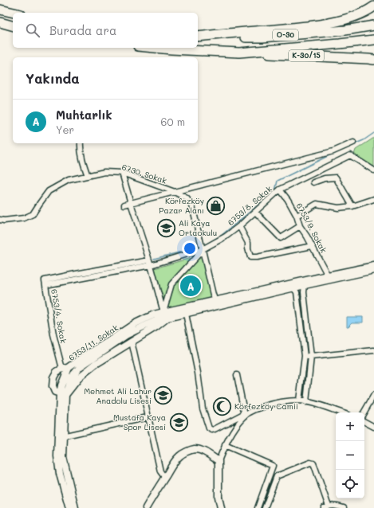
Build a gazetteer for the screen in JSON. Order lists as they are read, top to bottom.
{
  "streets": {
    "highway": ["O-30", "K-30/15"],
    "street": [
      "6730. Sokak",
      "6753/8. Sokak",
      "6753/9. Sokak",
      "6753/4. Sokak",
      "6753/11. Sokak"
    ]
  },
  "crossings": [
    ["O-30", "K-30/15"],
    ["6730. Sokak", "6753/8. Sokak"],
    ["6730. Sokak", "6753/11. Sokak"],
    ["6753/8. Sokak", "6753/9. Sokak"],
    ["6753/8. Sokak", "6753/4. Sokak"],
    ["6753/9. Sokak", "6753/11. Sokak"],
    ["6753/4. Sokak", "6753/11. Sokak"]
  ],
  "places": {
    "shop": ["Körfezköy Pazar Alanı"],
    "school or university": ["Ali Kaya Ortaokulu", "Mehmet Ali Lahur Anadolu Lisesi", "Mustafa Kaya Spor Lisesi"],
    "mosque": ["Körfezköy Camii"]
  },
  "page": {
    "search": "Burada ara",
    "heading": "Yakında",
    "list": [
      {
        "mark": "A",
        "name": "Muhtarlık",
        "note": "Yer",
        "value": "60 m"
      }
    ],
    "pins": "A",
    "map_buttons": ["+", "−"]
  }
}
